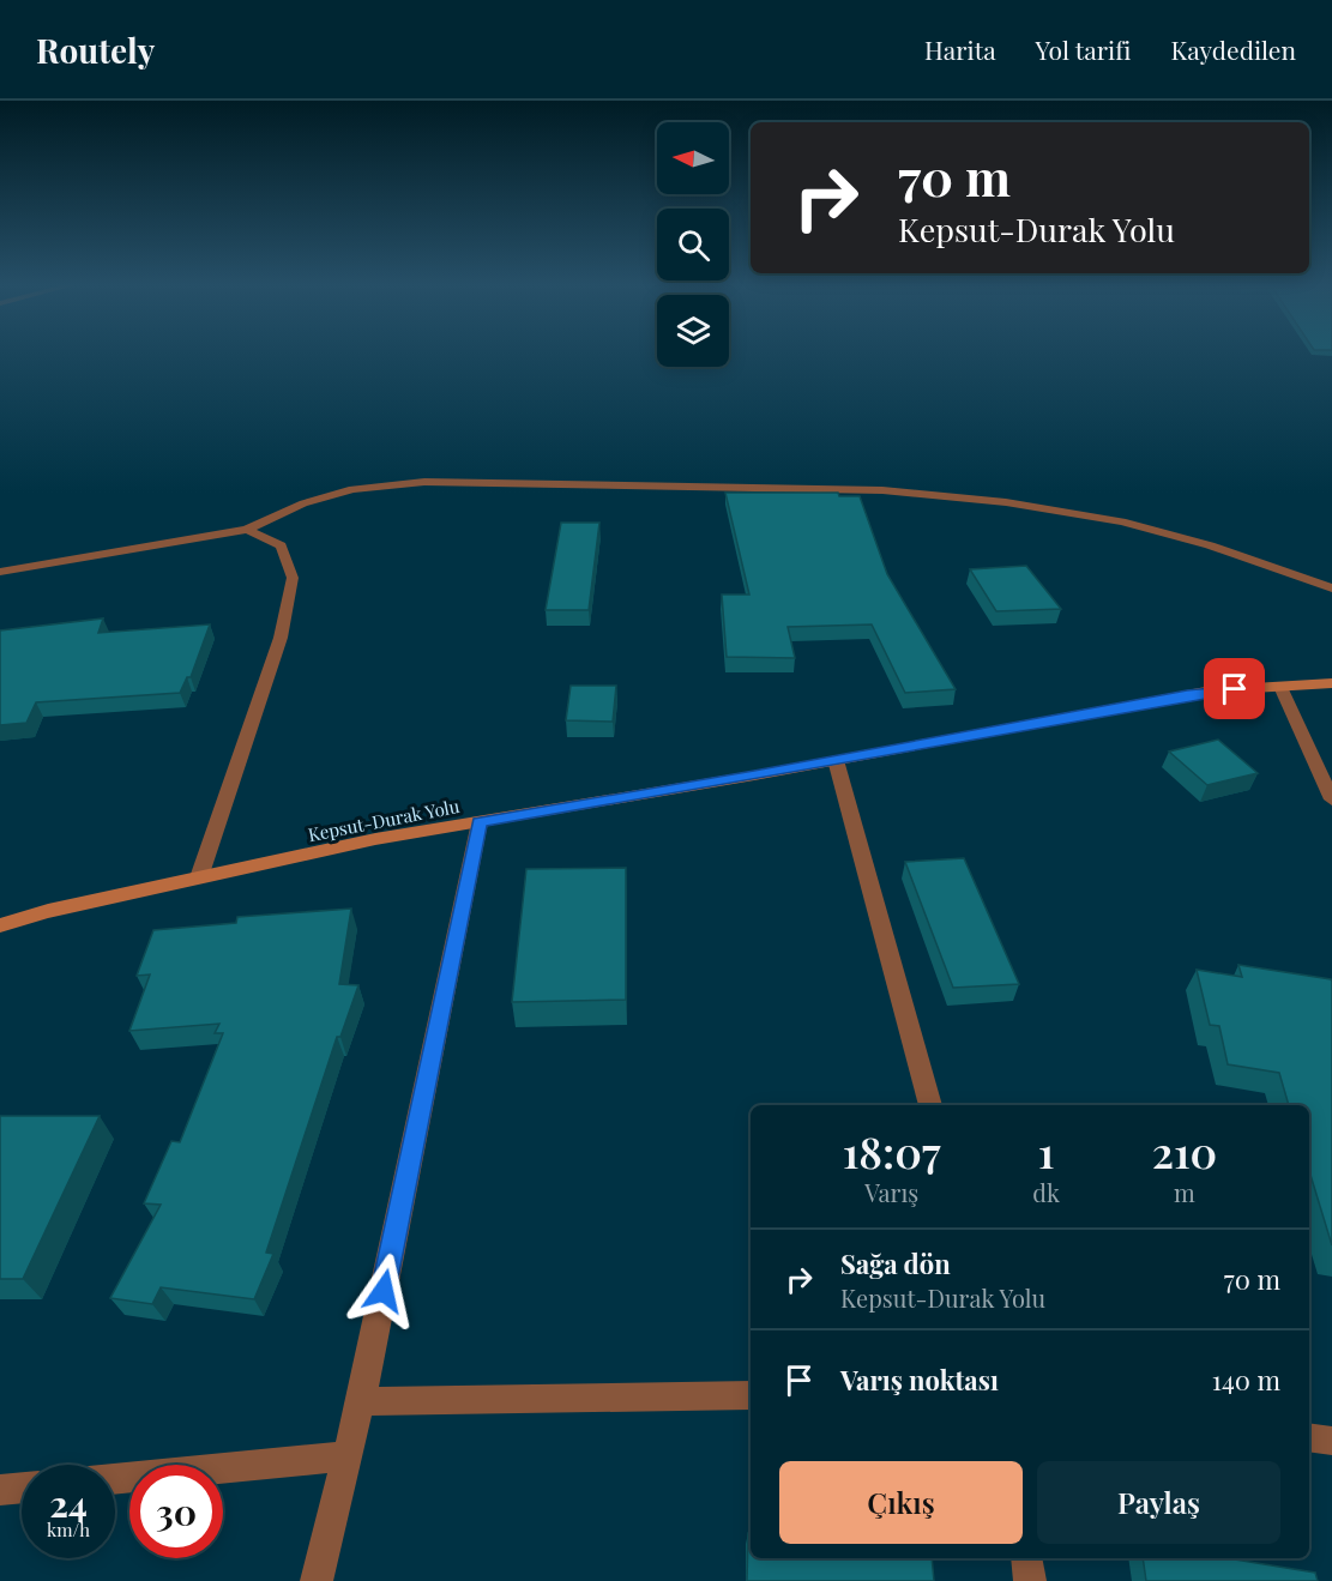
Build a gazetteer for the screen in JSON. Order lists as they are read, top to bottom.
{
  "streets": {
    "main road": ["Kepsut-Durak Yolu"]
  },
  "north": "left",
  "page": {
    "header": "Routely",
    "nav": ["Harita", "Yol tarifi", "Kaydedilen"],
    "turn": ["70 m", "Kepsut-Durak Yolu"],
    "eta": [
      "18:07",
      "Varış",
      "1",
      "dk",
      "210",
      "m"
    ],
    "list": [
      {
        "name": "Sağa dön",
        "note": "Kepsut-Durak Yolu",
        "value": "70 m"
      },
      {
        "name": "Varış noktası",
        "value": "140 m"
      }
    ],
    "buttons": ["Çıkış", "Paylaş"],
    "speed": "24 km/h",
    "limit": "30"
  }
}
